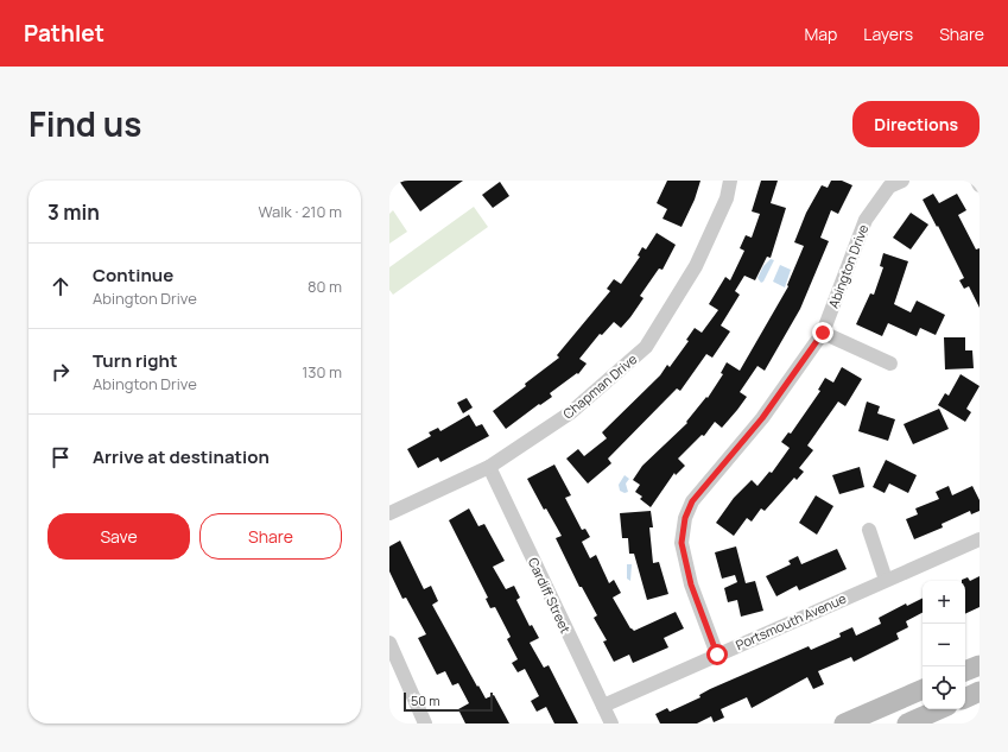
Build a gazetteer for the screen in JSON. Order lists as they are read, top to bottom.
{
  "streets": {
    "street": [
      "Abington Drive",
      "Chapman Drive",
      "Cardiff Street",
      "Portsmouth Avenue"
    ]
  },
  "crossings": [
    ["Abington Drive", "Portsmouth Avenue"],
    ["Chapman Drive", "Cardiff Street"],
    ["Cardiff Street", "Portsmouth Avenue"]
  ],
  "scale_bar": "50 m",
  "page": {
    "header": "Pathlet",
    "nav": ["Map", "Layers", "Share"],
    "title": "Find us",
    "buttons": [
      "Directions",
      ["Save", "Share"]
    ],
    "heading": ["3 min", "Walk · 210 m"],
    "list": [
      ["Continue", "Abington Drive", "80 m"],
      ["Turn right", "Abington Drive", "130 m"],
      "Arrive at destination"
    ],
    "map_buttons": ["+", "−"],
    "scale": "50 m"
  }
}
